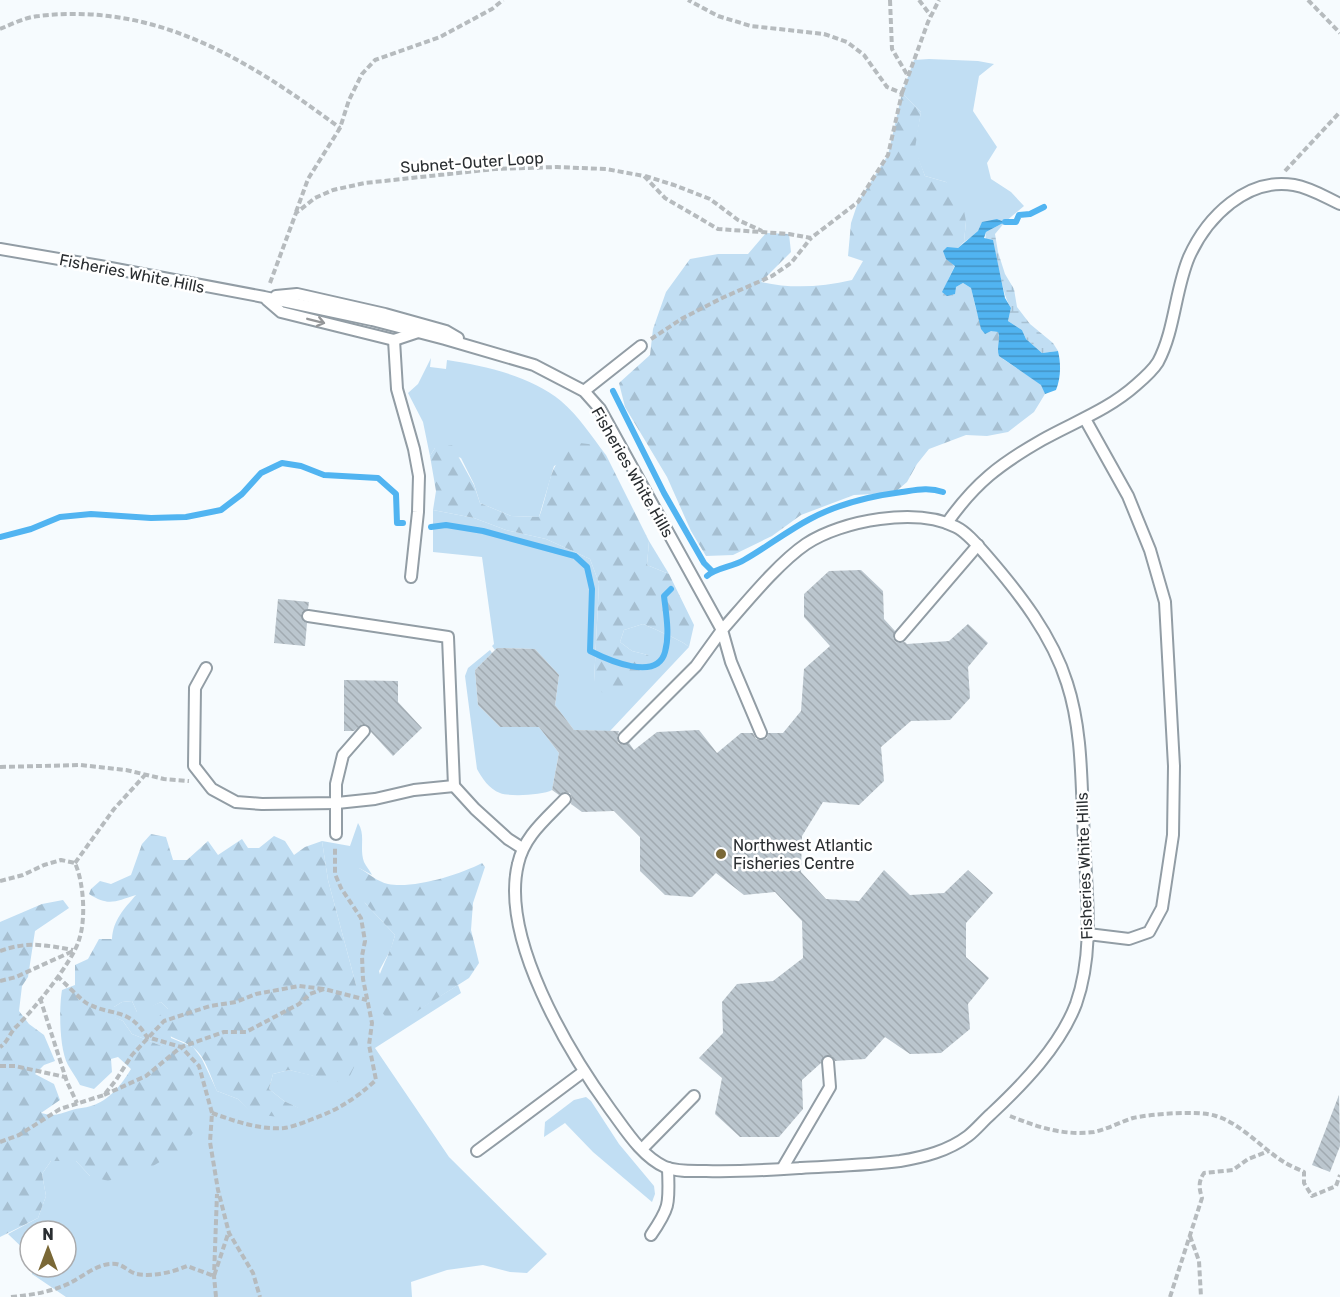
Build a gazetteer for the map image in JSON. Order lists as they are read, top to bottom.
{
  "streets": {
    "lane": ["Fisheries White Hills"],
    "path": ["Subnet-Outer Loop"]
  },
  "places": ["Northwest Atlantic Fisheries Centre"],
  "north": "top"
}
